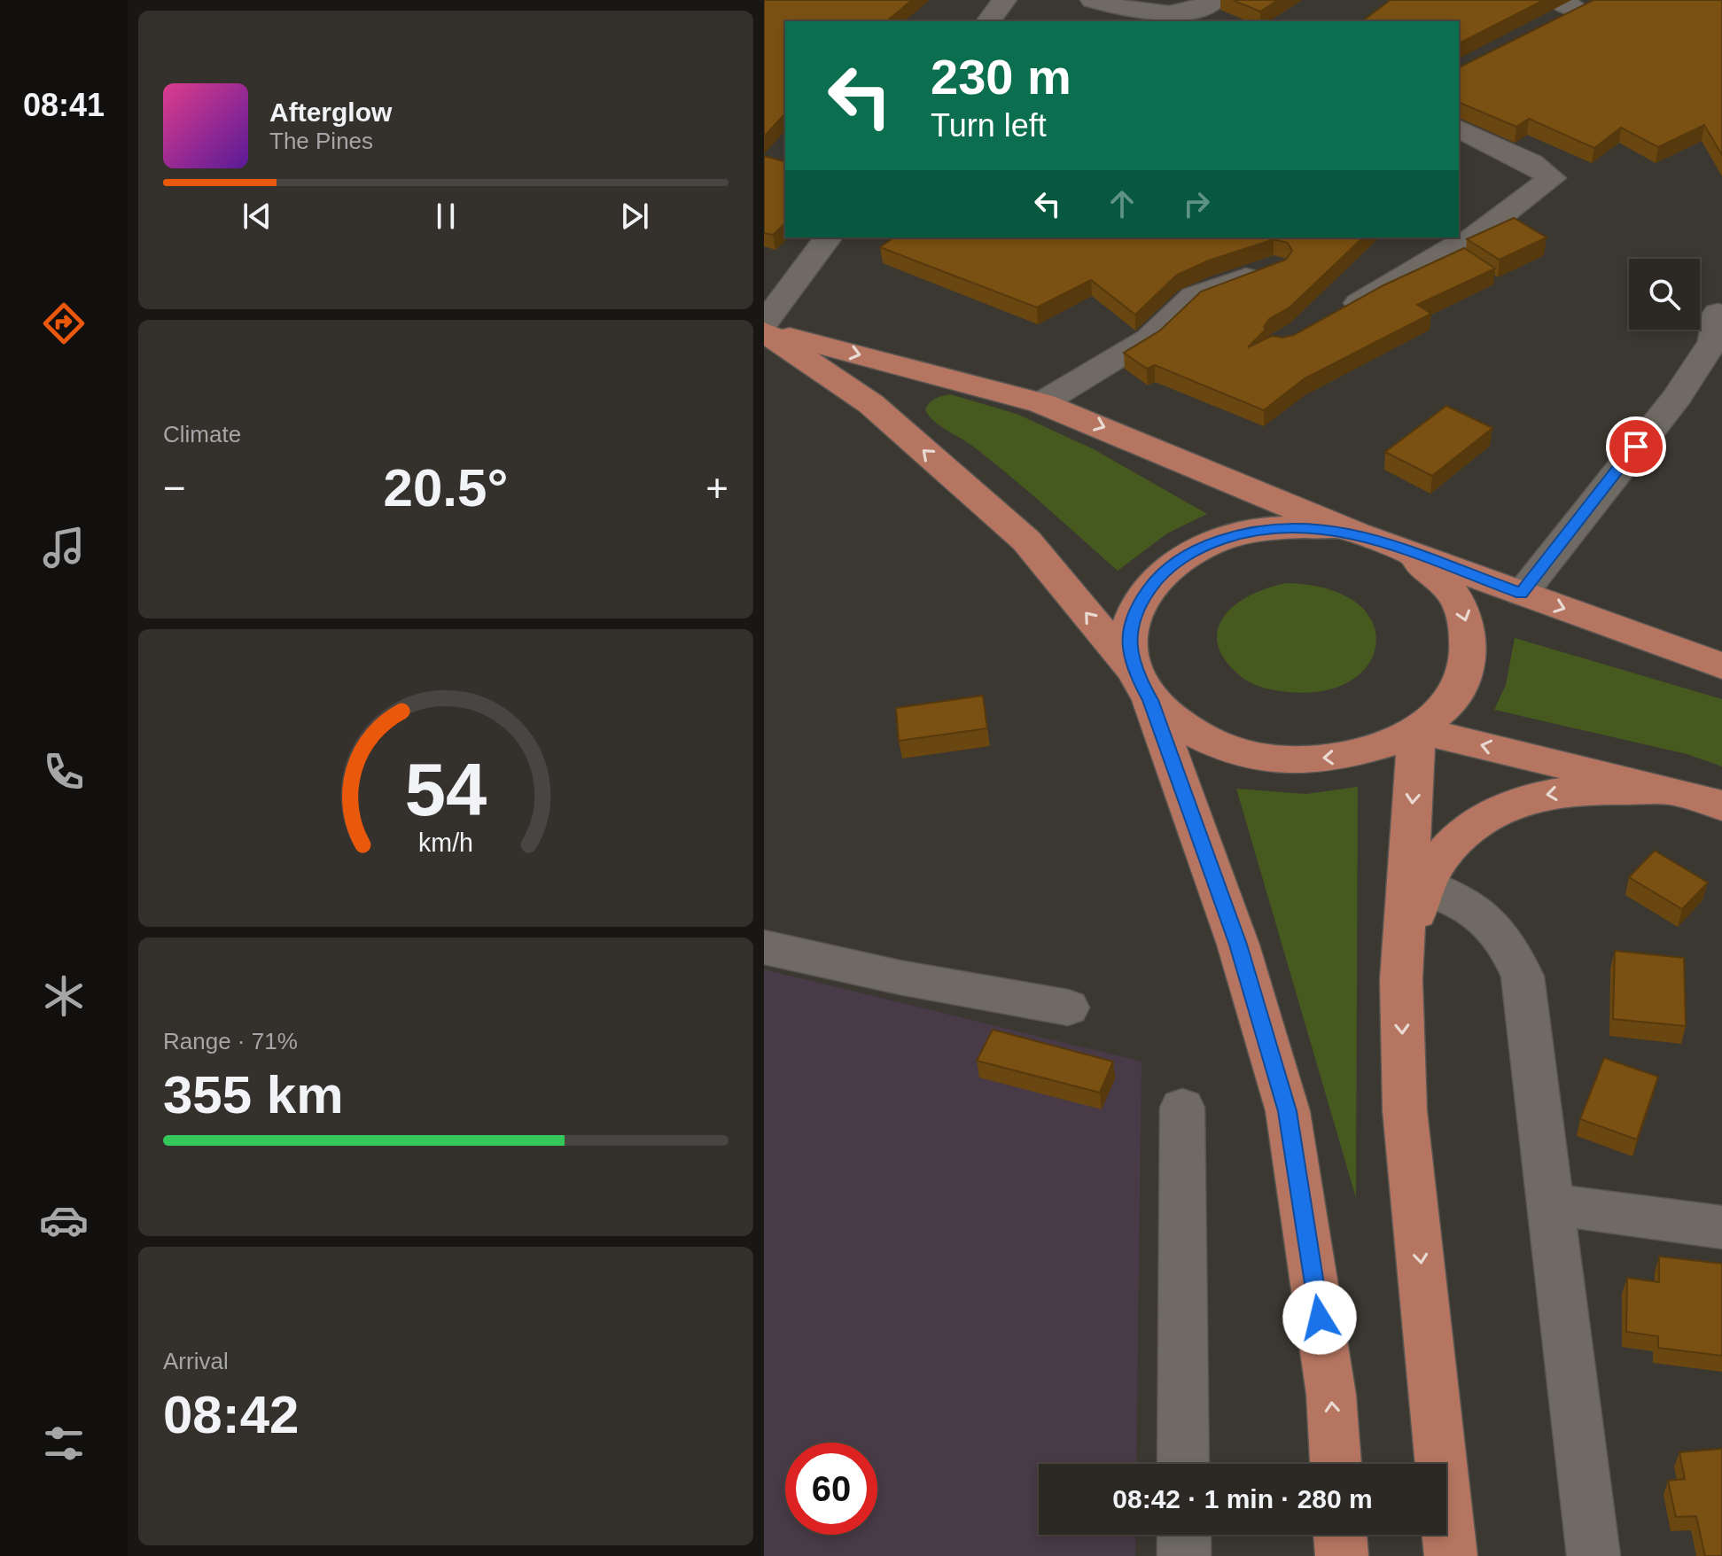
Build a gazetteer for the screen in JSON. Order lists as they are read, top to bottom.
{
  "page": {
    "tabs": "08:41",
    "turn": ["230 m", "Turn left"],
    "song": ["Afterglow", "The Pines"],
    "tile": [
      "Climate",
      ["Range · 71%", "355 km"],
      ["Arrival", "08:42"]
    ],
    "heat": ["−", "20.5°", "+"],
    "limit": "60",
    "trip": "08:42 · 1 min · 280 m",
    "gauge": ["54", "km/h"]
  }
}
